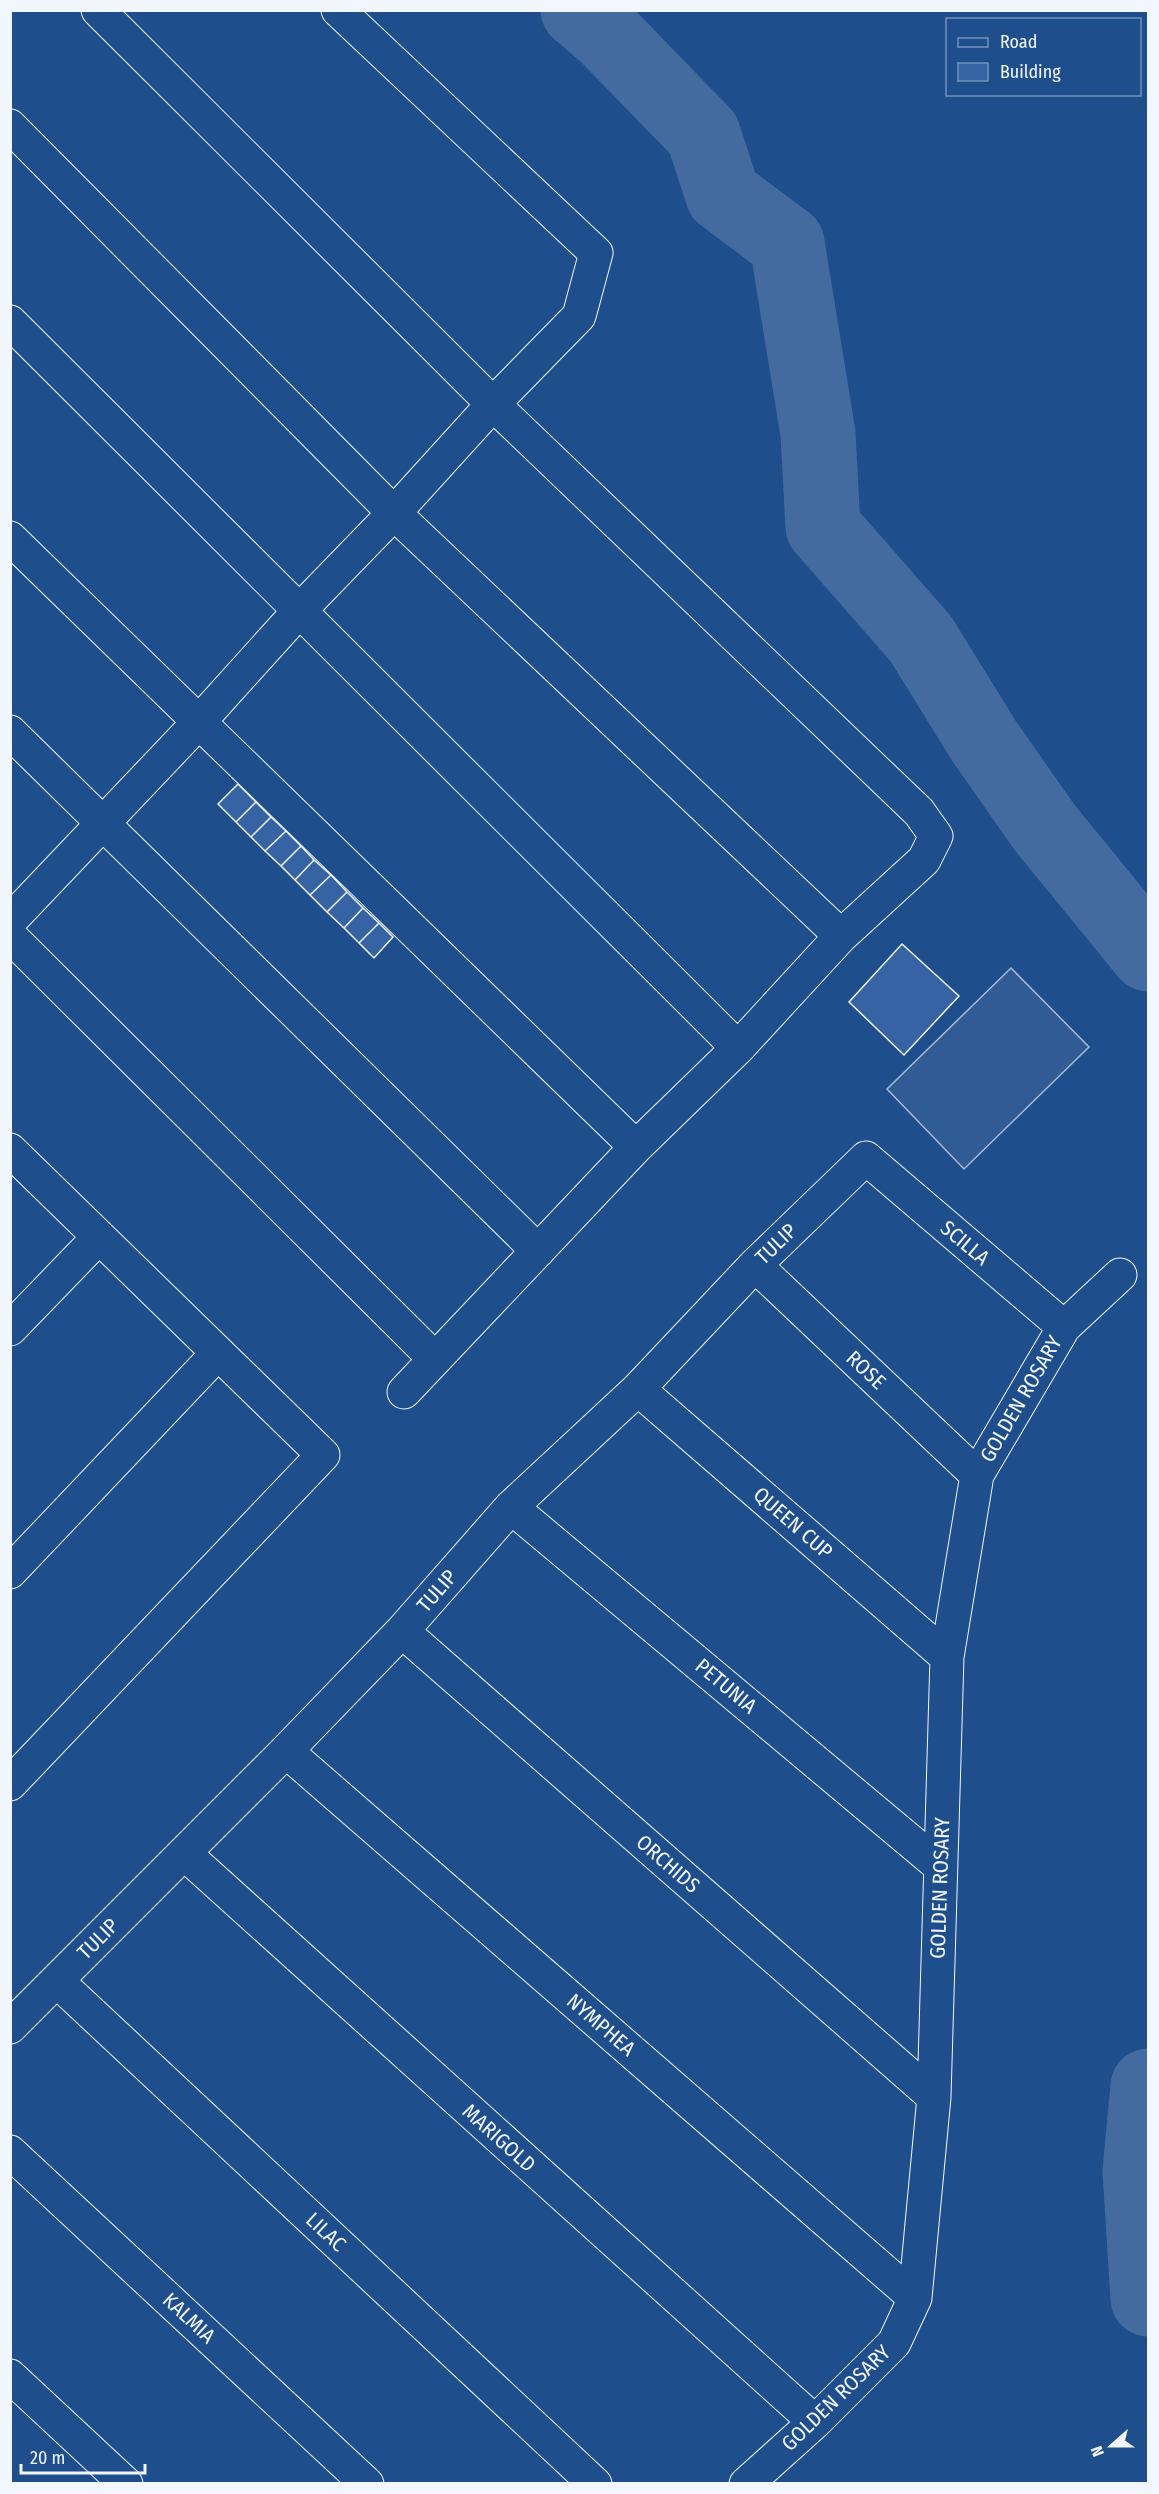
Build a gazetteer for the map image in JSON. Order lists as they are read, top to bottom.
{
  "streets": {
    "street": [
      "SCILLA",
      "TULIP",
      "ROSE",
      "GOLDEN ROSARY",
      "QUEEN CUP",
      "PETUNIA",
      "ORCHIDS",
      "NYMPHEA",
      "MARIGOLD",
      "LILAC",
      "KALMIA"
    ]
  },
  "crossings": [
    ["SCILLA", "TULIP"],
    ["SCILLA", "GOLDEN ROSARY"],
    ["TULIP", "ROSE"],
    ["TULIP", "QUEEN CUP"],
    ["TULIP", "PETUNIA"],
    ["TULIP", "ORCHIDS"],
    ["TULIP", "NYMPHEA"],
    ["TULIP", "MARIGOLD"],
    ["TULIP", "LILAC"],
    ["ROSE", "GOLDEN ROSARY"],
    ["GOLDEN ROSARY", "QUEEN CUP"],
    ["GOLDEN ROSARY", "PETUNIA"],
    ["GOLDEN ROSARY", "ORCHIDS"],
    ["GOLDEN ROSARY", "NYMPHEA"],
    ["GOLDEN ROSARY", "MARIGOLD"]
  ],
  "legend": ["Road", "Building"],
  "scale_bar": "20 m",
  "north": "left"
}
